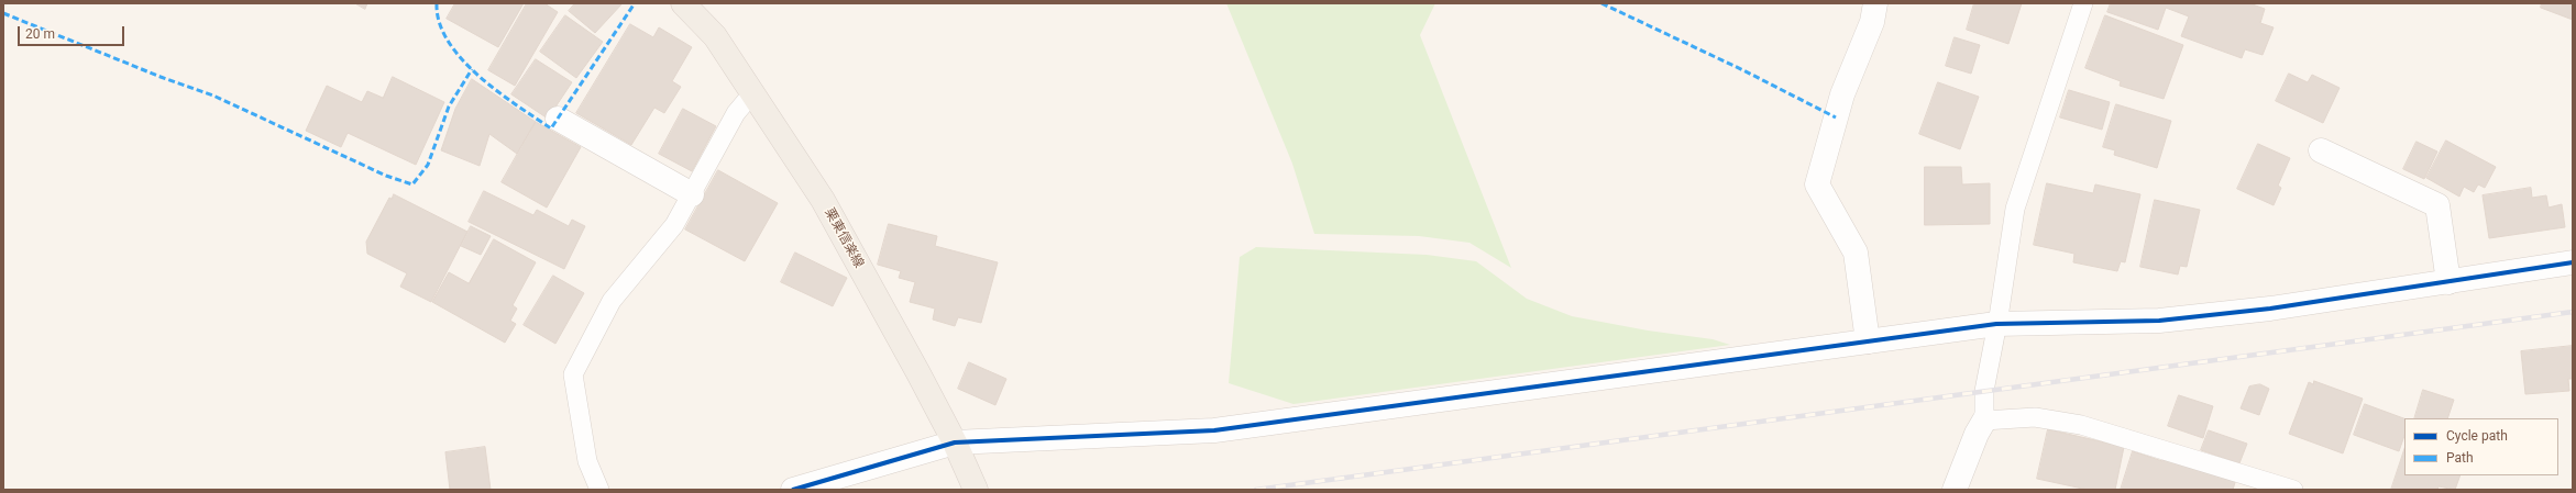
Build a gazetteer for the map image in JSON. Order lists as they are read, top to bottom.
{
  "streets": {
    "main road": ["栗東信楽線"]
  },
  "legend": ["Cycle path", "Path"],
  "scale_bar": "20 m"
}
